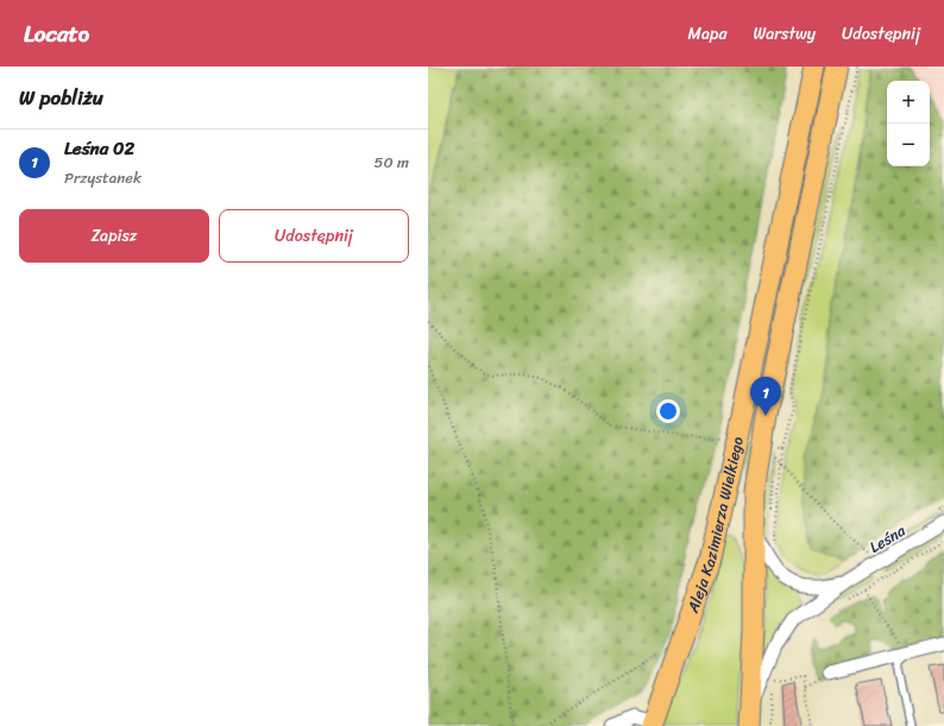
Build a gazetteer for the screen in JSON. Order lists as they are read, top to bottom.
{
  "streets": {
    "main road": ["Aleja Kazimierza Wielkiego"],
    "street": ["Leśna"]
  },
  "page": {
    "header": "Locato",
    "nav": ["Mapa", "Warstwy", "Udostępnij"],
    "heading": "W pobliżu",
    "map_buttons": ["+", "−"],
    "list": [
      {
        "mark": "1",
        "name": "Leśna 02",
        "note": "Przystanek",
        "value": "50 m"
      }
    ],
    "buttons": ["Zapisz", "Udostępnij"],
    "pins": "1"
  }
}
